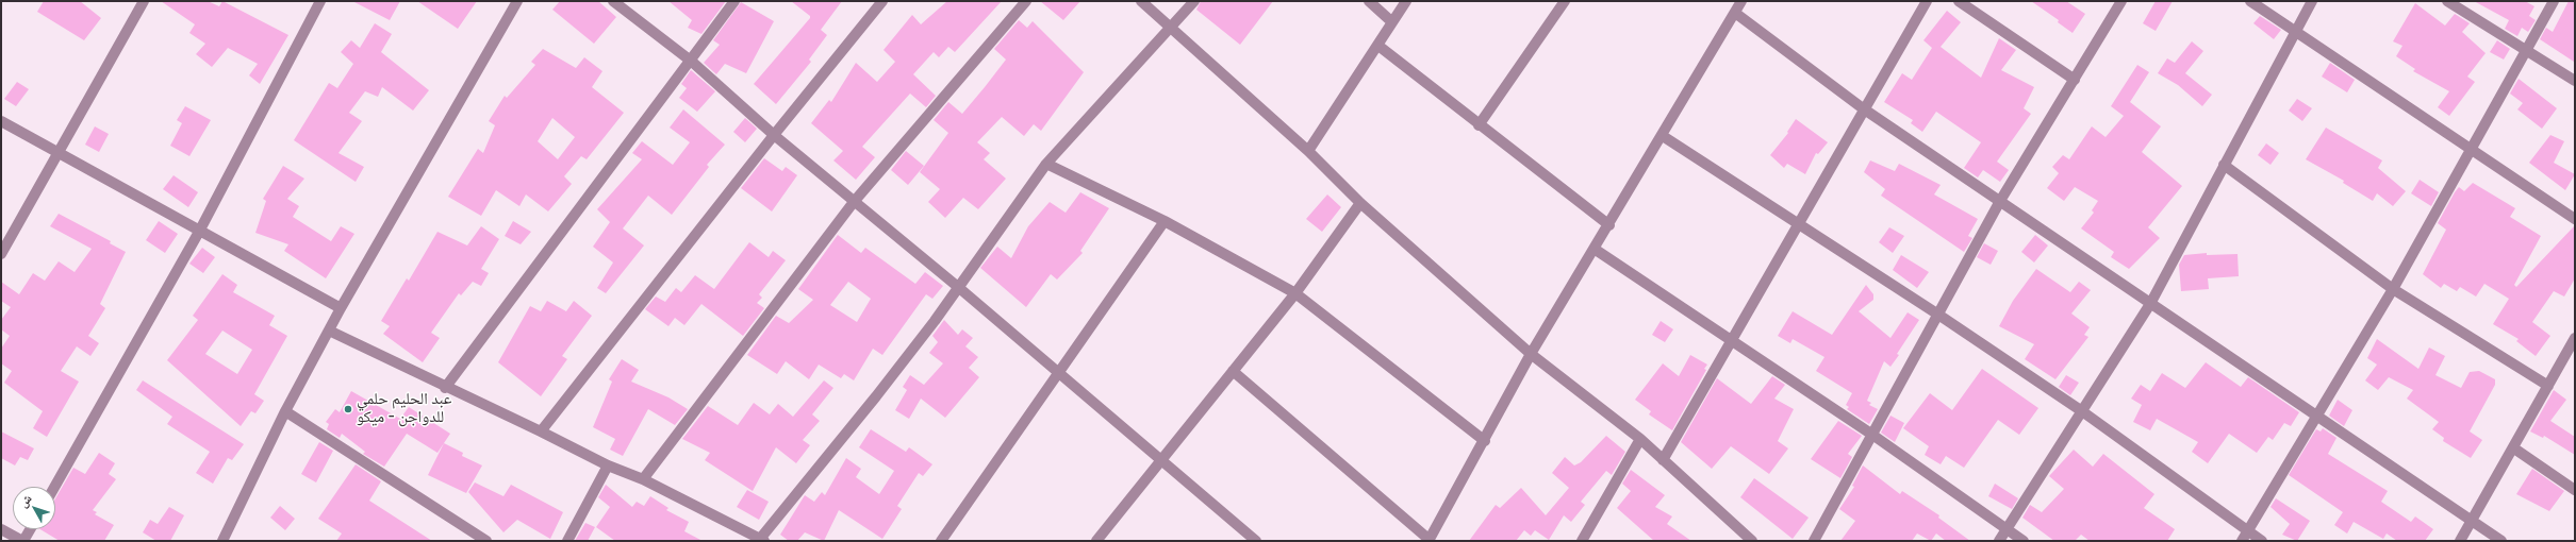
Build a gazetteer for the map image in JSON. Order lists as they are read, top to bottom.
{
  "places": ["عبد الحليم حلمي للدواجن - ميكو"],
  "north": "top left"
}
